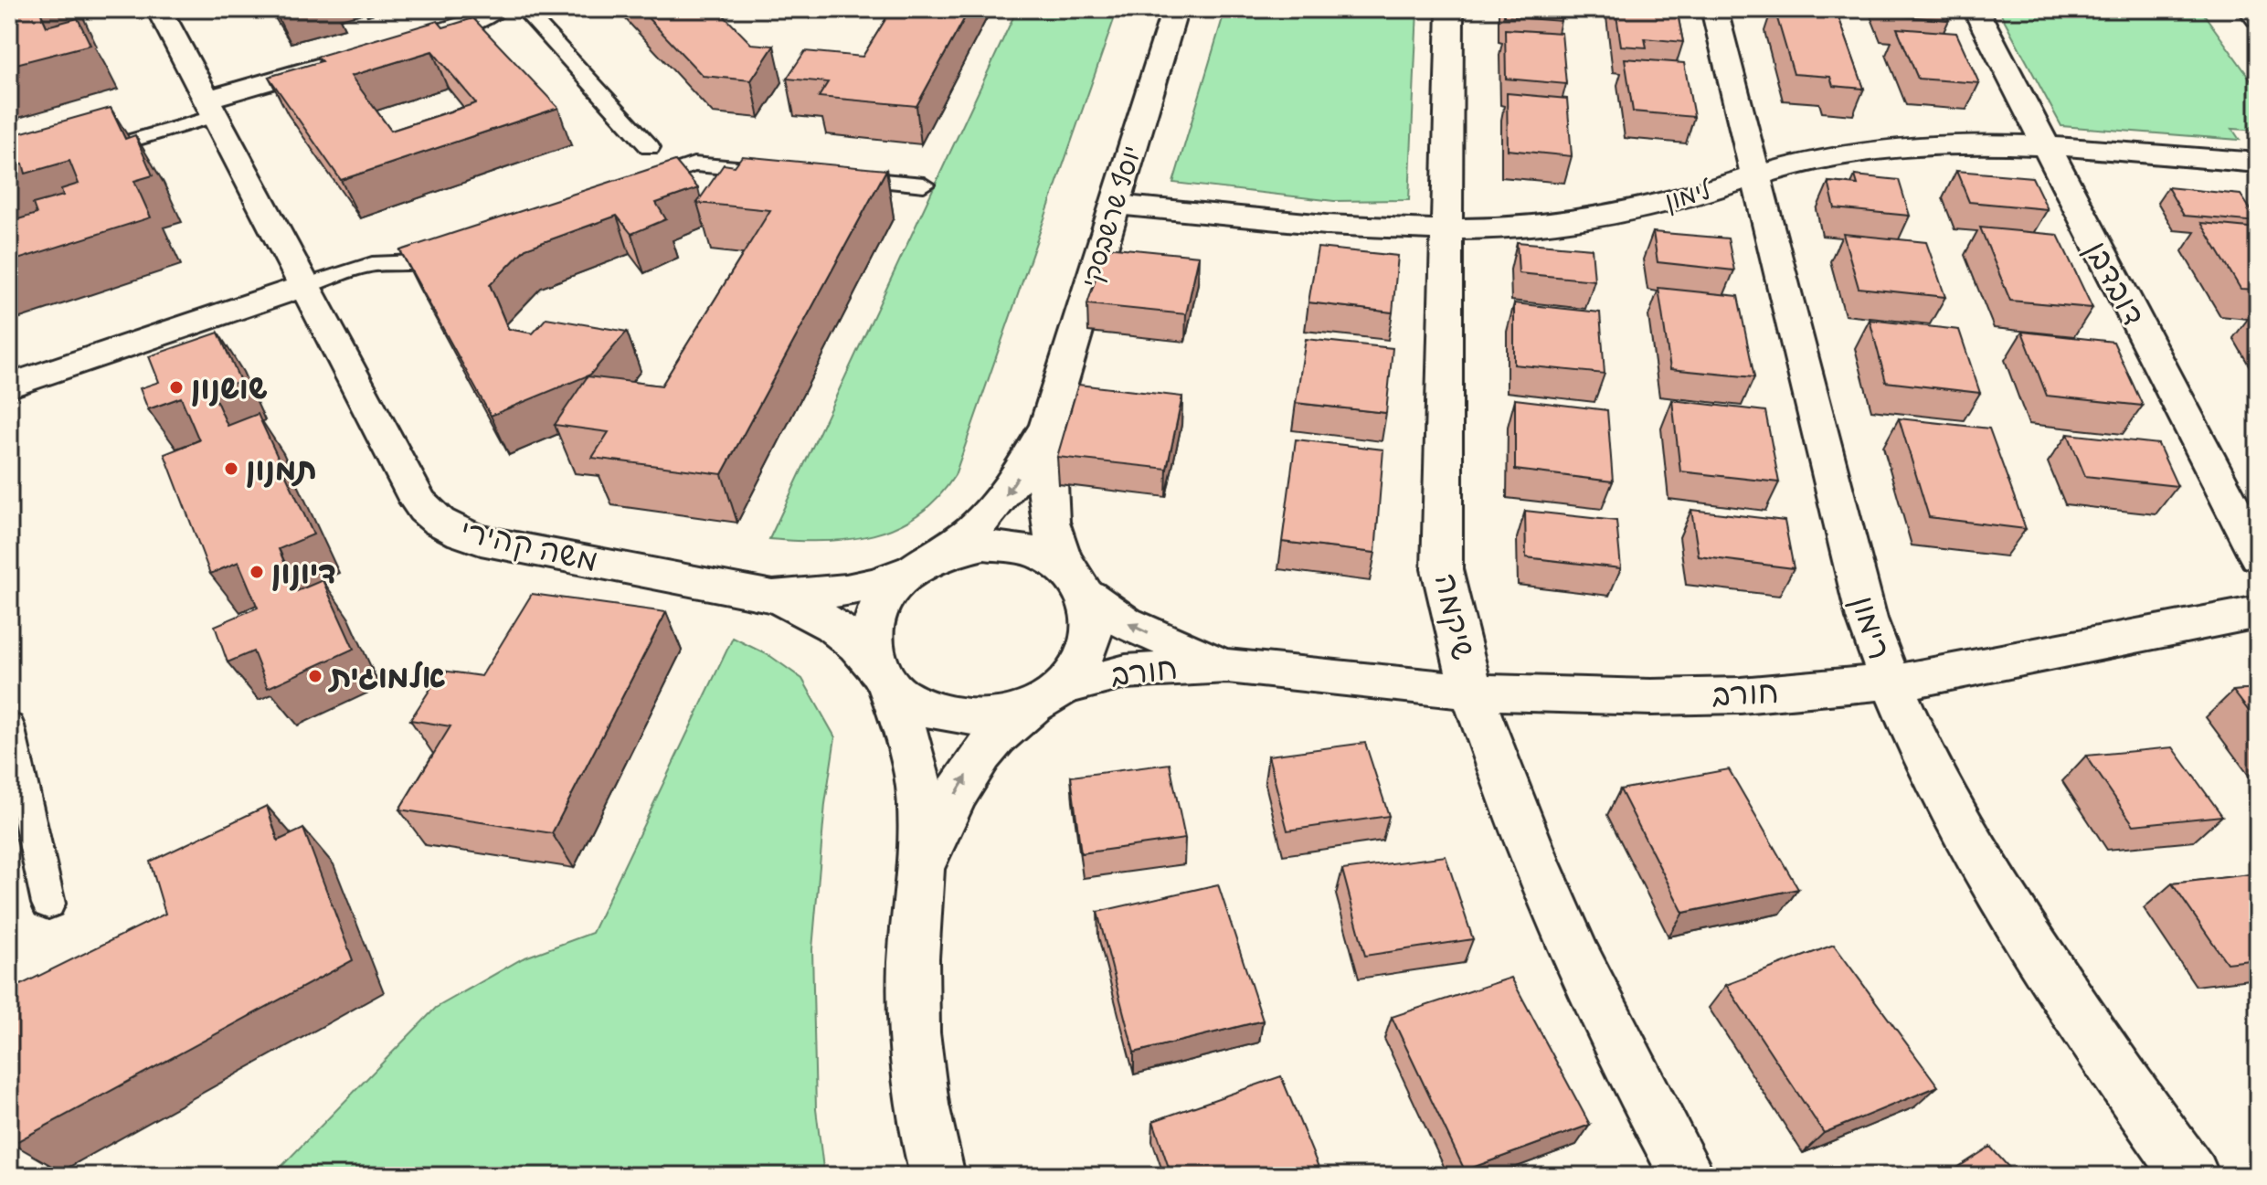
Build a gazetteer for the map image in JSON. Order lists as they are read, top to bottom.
{
  "streets": {
    "street": [
      "לימון",
      "יוסף שרשבסקי",
      "דובדבן",
      "משה קהירי",
      "שיקמה",
      "רימון",
      "חורב"
    ]
  },
  "crossings": [
    ["לימון", "יוסף שרשבסקי"],
    ["לימון", "דובדבן"],
    ["לימון", "שיקמה"],
    ["לימון", "רימון"],
    ["יוסף שרשבסקי", "משה קהירי"],
    ["יוסף שרשבסקי", "חורב"],
    ["משה קהירי", "חורב"],
    ["שיקמה", "חורב"],
    ["רימון", "חורב"]
  ],
  "places": [
    "שושנון",
    "תמנון",
    "דיונון",
    "אלמוגית"
  ]
}
